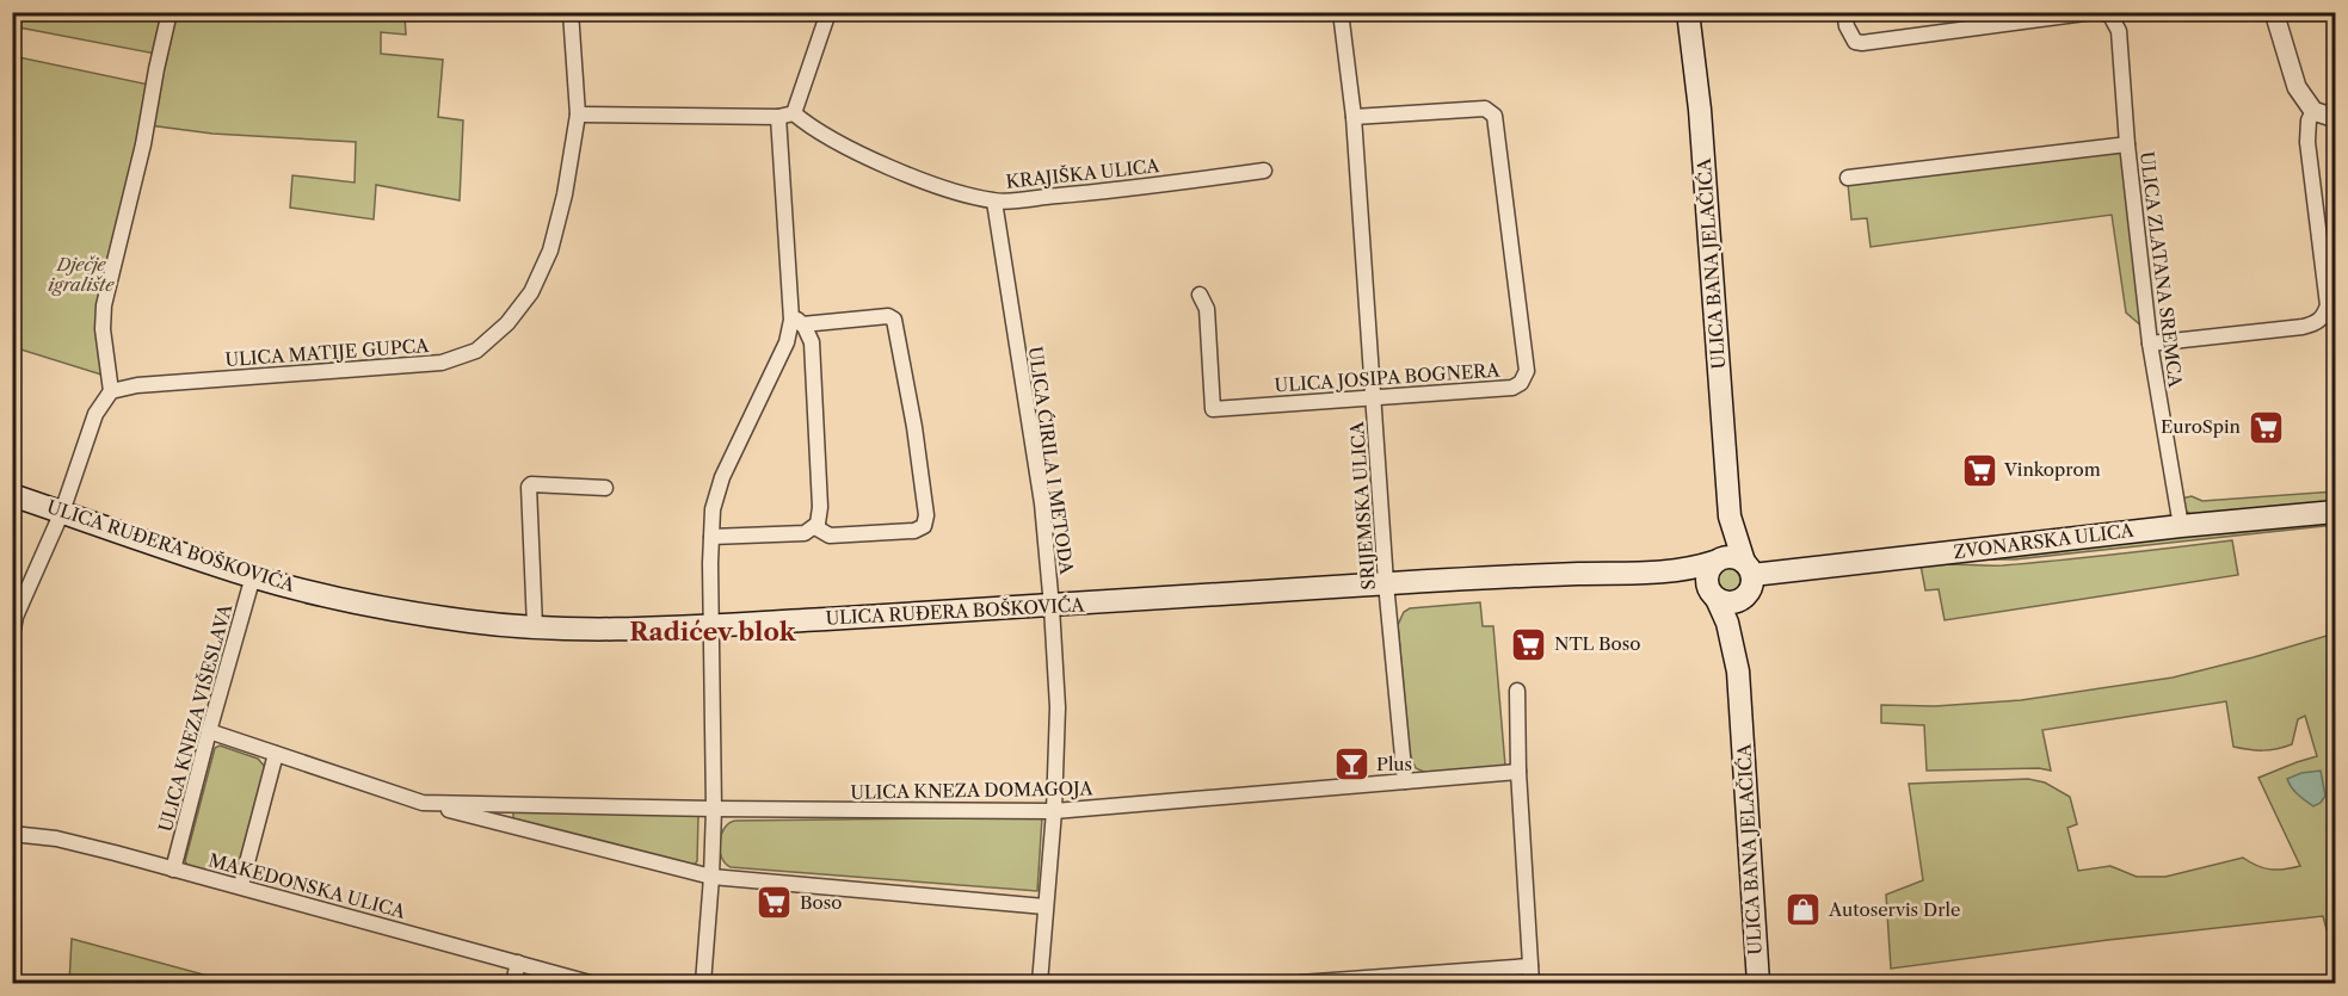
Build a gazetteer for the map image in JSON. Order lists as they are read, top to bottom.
{
  "streets": {
    "main road": ["ULICA BANA JELAČIĆA", "ZVONARSKA ULICA", "ULICA RUĐERA BOŠKOVIĆA"],
    "street": [
      "KRAJIŠKA ULICA",
      "ULICA ZLATANA SREMCA",
      "ULICA MATIJE GUPCA",
      "ULICA JOSIPA BOGNERA",
      "ULICA ĆIRILA I METODA",
      "SRIJEMSKA ULICA",
      "ULICA KNEZA VIŠESLAVA",
      "ULICA KNEZA DOMAGOJA",
      "MAKEDONSKA ULICA"
    ]
  },
  "crossings": [
    ["KRAJIŠKA ULICA", "ULICA ĆIRILA I METODA"],
    ["ULICA BANA JELAČIĆA", "ZVONARSKA ULICA"],
    ["ULICA BANA JELAČIĆA", "ULICA RUĐERA BOŠKOVIĆA"],
    ["ULICA ZLATANA SREMCA", "ZVONARSKA ULICA"],
    ["ULICA JOSIPA BOGNERA", "SRIJEMSKA ULICA"],
    ["ULICA ĆIRILA I METODA", "ULICA RUĐERA BOŠKOVIĆA"],
    ["ULICA ĆIRILA I METODA", "ULICA KNEZA DOMAGOJA"],
    ["SRIJEMSKA ULICA", "ULICA RUĐERA BOŠKOVIĆA"],
    ["SRIJEMSKA ULICA", "ULICA KNEZA DOMAGOJA"],
    ["ZVONARSKA ULICA", "ULICA RUĐERA BOŠKOVIĆA"],
    ["ULICA RUĐERA BOŠKOVIĆA", "ULICA KNEZA VIŠESLAVA"],
    ["ULICA KNEZA VIŠESLAVA", "ULICA KNEZA DOMAGOJA"],
    ["ULICA KNEZA VIŠESLAVA", "MAKEDONSKA ULICA"]
  ],
  "districts": ["Radićev blok"],
  "parks": ["Dječje igralište"],
  "places": {
    "supermarket": [
      "EuroSpin",
      "Vinkoprom",
      "NTL Boso",
      "Boso"
    ],
    "bar": ["Plus"],
    "shop": ["Autoservis Drle"]
  }
}
